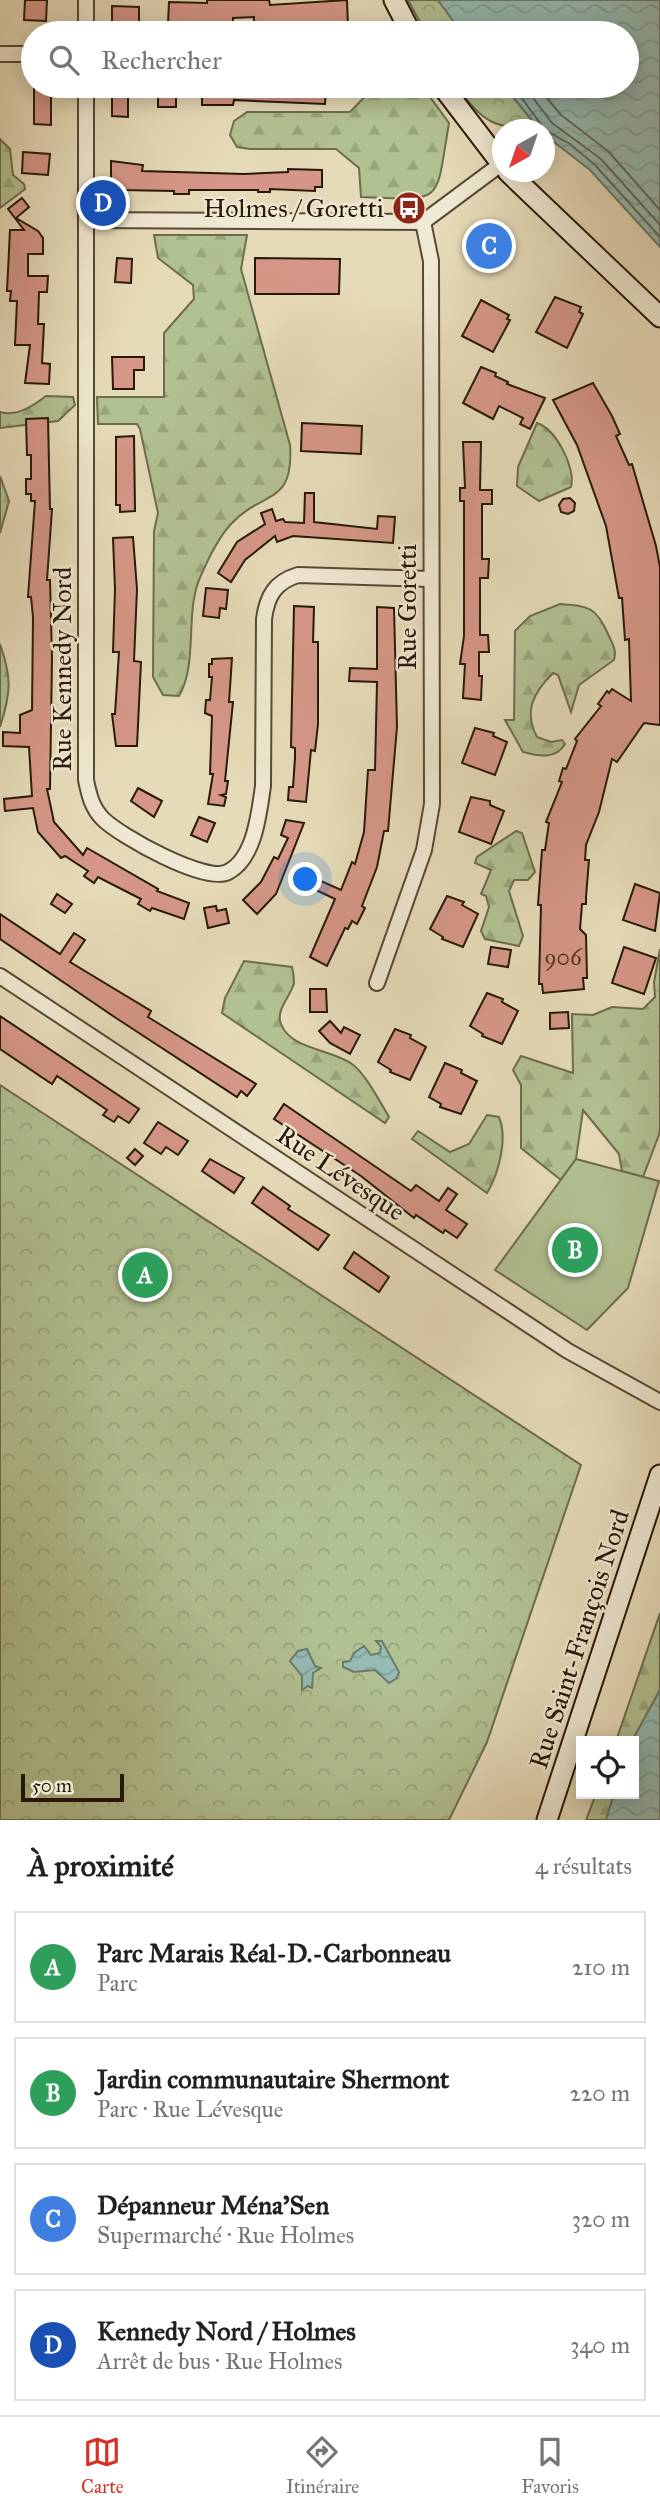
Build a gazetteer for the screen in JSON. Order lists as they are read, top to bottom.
{
  "streets": {
    "street": [
      "Rue Goretti",
      "Rue Kennedy Nord",
      "Rue Lévesque",
      "Rue Saint-François Nord"
    ]
  },
  "crossings": [
    ["Rue Goretti", "Rue Kennedy Nord"]
  ],
  "places": {
    "bus stop": ["Holmes / Goretti"]
  },
  "house_numbers": ["906"],
  "scale_bar": "50 m",
  "north": "bottom left",
  "page": {
    "search": "Rechercher",
    "pins": [
      "D",
      "C",
      "B",
      "A"
    ],
    "scale": "50 m",
    "heading": ["À proximité", "4 résultats"],
    "list": [
      {
        "mark": "A",
        "name": "Parc Marais Réal-D.-Carbonneau",
        "note": "Parc",
        "value": "210 m"
      },
      {
        "mark": "B",
        "name": "Jardin communautaire Shermont",
        "note": "Parc · Rue Lévesque",
        "value": "220 m"
      },
      {
        "mark": "C",
        "name": "Dépanneur Ména'Sen",
        "note": "Supermarché · Rue Holmes",
        "value": "320 m"
      },
      {
        "mark": "D",
        "name": "Kennedy Nord / Holmes",
        "note": "Arrêt de bus · Rue Holmes",
        "value": "340 m"
      }
    ],
    "nav": ["Carte", "Itinéraire", "Favoris"]
  }
}
